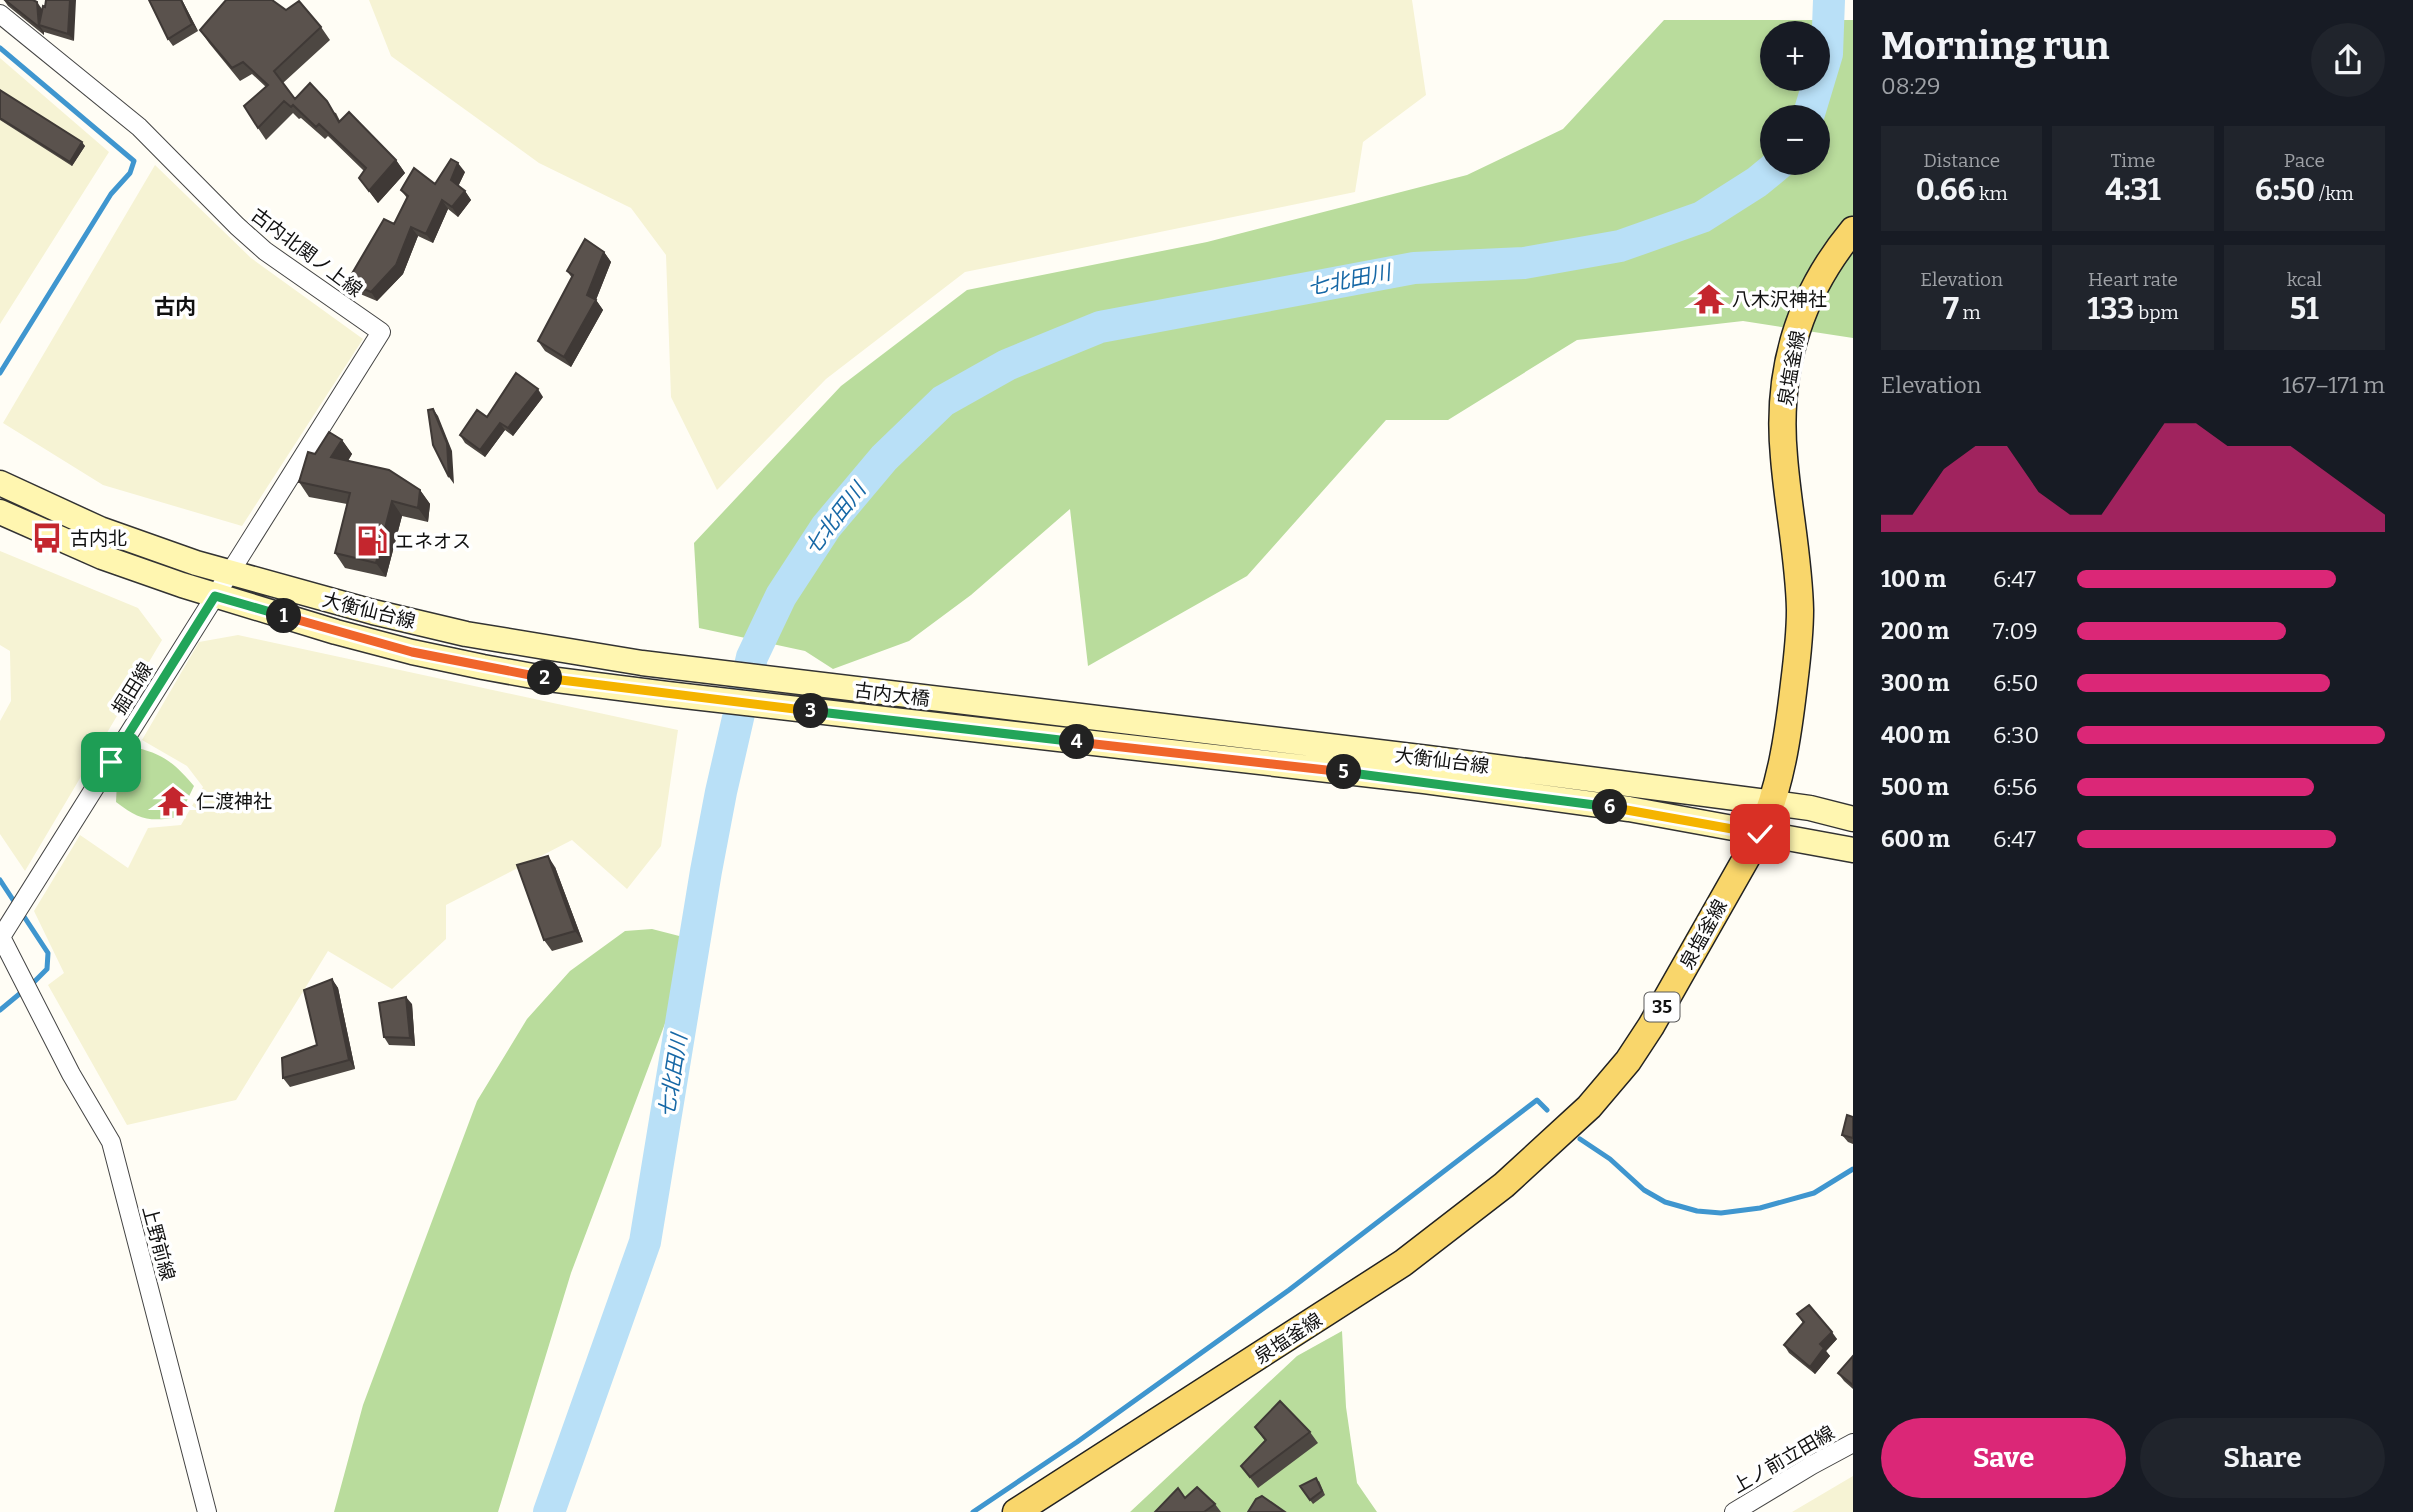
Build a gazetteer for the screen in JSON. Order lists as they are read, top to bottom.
{
  "streets": {
    "main road": [
      "泉塩釜線",
      "大衡仙台線",
      "古内大橋",
      "35"
    ],
    "street": [
      "古内北関ノ上線",
      "掘田線",
      "上野前線",
      "上ノ前立田線"
    ]
  },
  "crossings": [
    ["古内北関ノ上線", "大衡仙台線"],
    ["古内北関ノ上線", "掘田線"],
    ["泉塩釜線", "大衡仙台線"],
    ["大衡仙台線", "掘田線"],
    ["大衡仙台線", "古内大橋"],
    ["掘田線", "上野前線"]
  ],
  "districts": ["古内"],
  "water": ["七北田川"],
  "places": {
    "temple": ["八木沢神社", "仁渡神社"],
    "bus stop": ["古内北"],
    "fuel station": ["エネオス"]
  },
  "page": {
    "heading": ["Morning run", "08:29"],
    "map_buttons": ["+", "−"],
    "stats": [
      ["Distance", "0.66 km"],
      ["Time", "4:31"],
      ["Pace", "6:50 /km"],
      ["Elevation", "7 m"],
      ["Heart rate", "133 bpm"],
      ["kcal", "51"]
    ],
    "chart": ["Elevation", "167–171 m"],
    "list": [
      {
        "name": "100 m",
        "note": "6:47"
      },
      {
        "name": "200 m",
        "note": "7:09"
      },
      {
        "name": "300 m",
        "note": "6:50"
      },
      {
        "name": "400 m",
        "note": "6:30"
      },
      {
        "name": "500 m",
        "note": "6:56"
      },
      {
        "name": "600 m",
        "note": "6:47"
      }
    ],
    "pins": [
      "1",
      "2",
      "3",
      "4",
      "5",
      "6"
    ],
    "buttons": ["Save", "Share"]
  }
}
